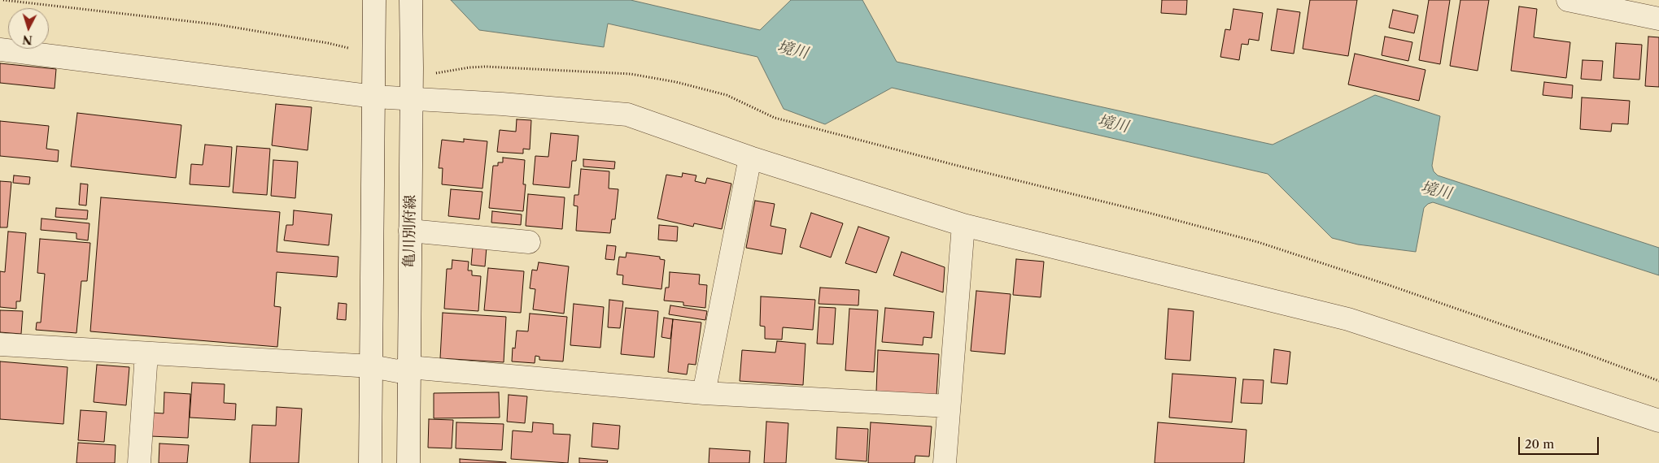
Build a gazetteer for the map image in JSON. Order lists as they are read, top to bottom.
{
  "streets": {
    "street": ["亀川別府線"]
  },
  "water": ["境川"],
  "scale_bar": "20 m",
  "north": "bottom"
}
